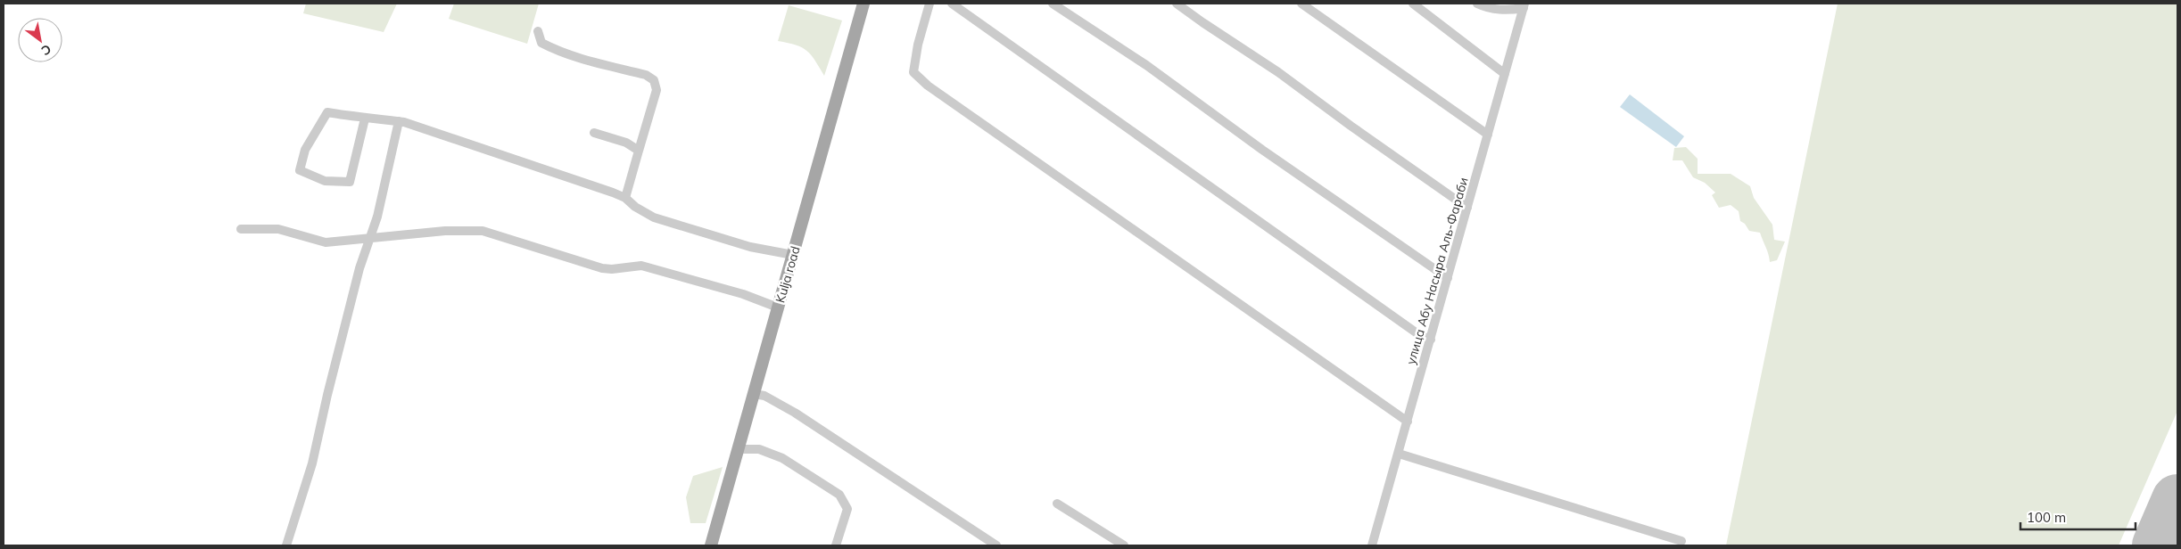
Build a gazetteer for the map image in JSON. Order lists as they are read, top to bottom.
{
  "streets": {
    "main road": ["Kulja road"],
    "street": ["улица Абу Насыра Аль-Фараби"]
  },
  "scale_bar": "100 m",
  "north": "bottom right"
}
